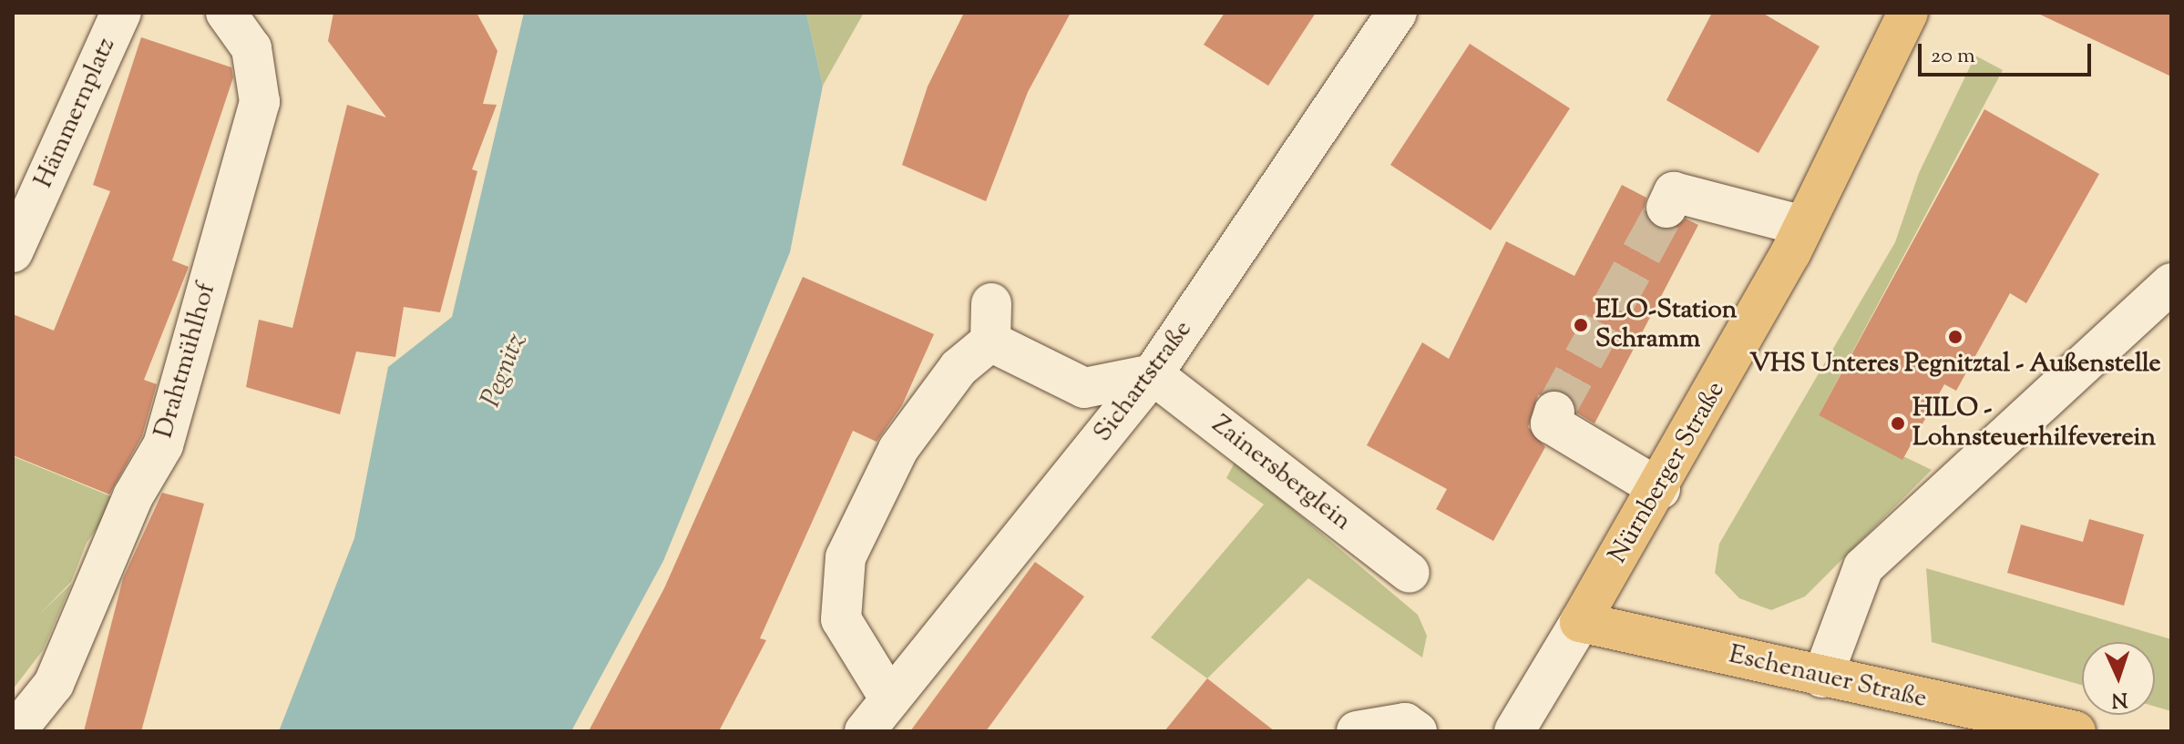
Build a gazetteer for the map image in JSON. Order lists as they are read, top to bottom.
{
  "streets": {
    "main road": ["Nürnberger Straße", "Eschenauer Straße"],
    "street": [
      "Hämmernplatz",
      "Drahtmühlhof",
      "Sichartstraße",
      "Zainersberglein"
    ]
  },
  "crossings": [
    ["Sichartstraße", "Zainersberglein"],
    ["Nürnberger Straße", "Eschenauer Straße"]
  ],
  "water": ["Pegnitz"],
  "places": ["ELO-Station Schramm", "VHS Unteres Pegnitztal - Außenstelle", "HILO - Lohnsteuerhilfeverein"],
  "scale_bar": "20 m",
  "north": "bottom"
}
